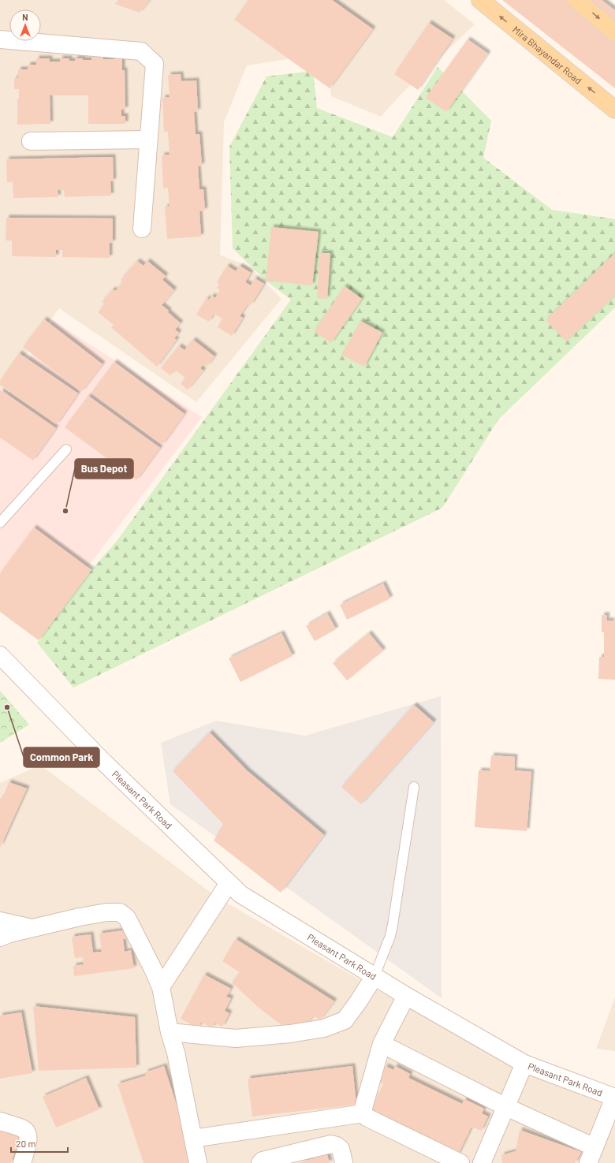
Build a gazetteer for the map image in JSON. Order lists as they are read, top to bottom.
{
  "streets": {
    "main road": ["Mira Bhayandar Road"],
    "street": ["Pleasant Park Road"]
  },
  "one_way": ["Mira Bhayandar Road"],
  "places": ["Bus Depot", "Common Park"],
  "scale_bar": "20 m",
  "north": "top"
}
